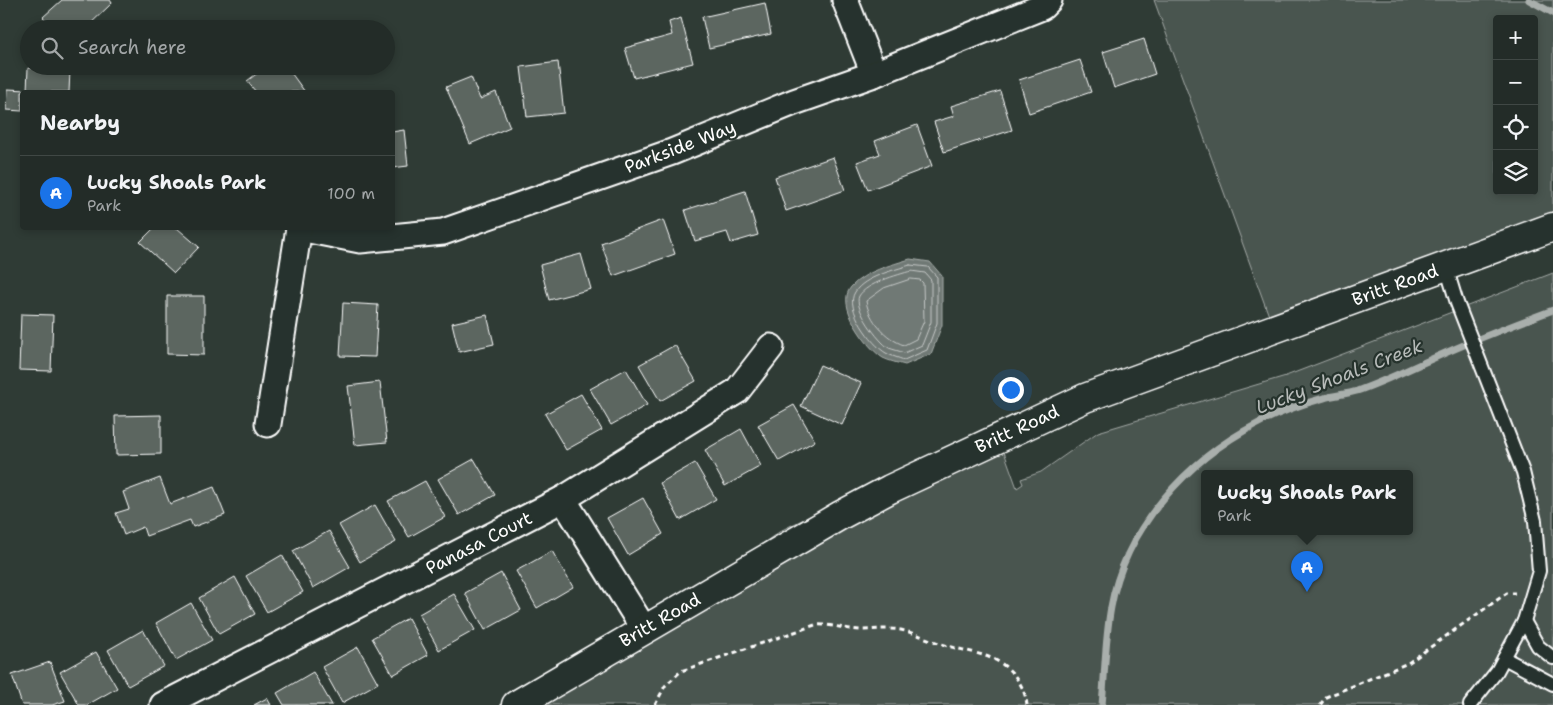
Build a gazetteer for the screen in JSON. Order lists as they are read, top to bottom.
{
  "streets": {
    "street": ["Parkside Way", "Britt Road", "Panasa Court"]
  },
  "water": ["Lucky Shoals Creek"],
  "page": {
    "map_buttons": ["+", "−"],
    "search": "Search here",
    "heading": "Nearby",
    "list": [
      {
        "mark": "A",
        "name": "Lucky Shoals Park",
        "note": "Park",
        "value": "100 m"
      }
    ],
    "popup": ["Lucky Shoals Park", "Park"],
    "pins": "A"
  }
}
